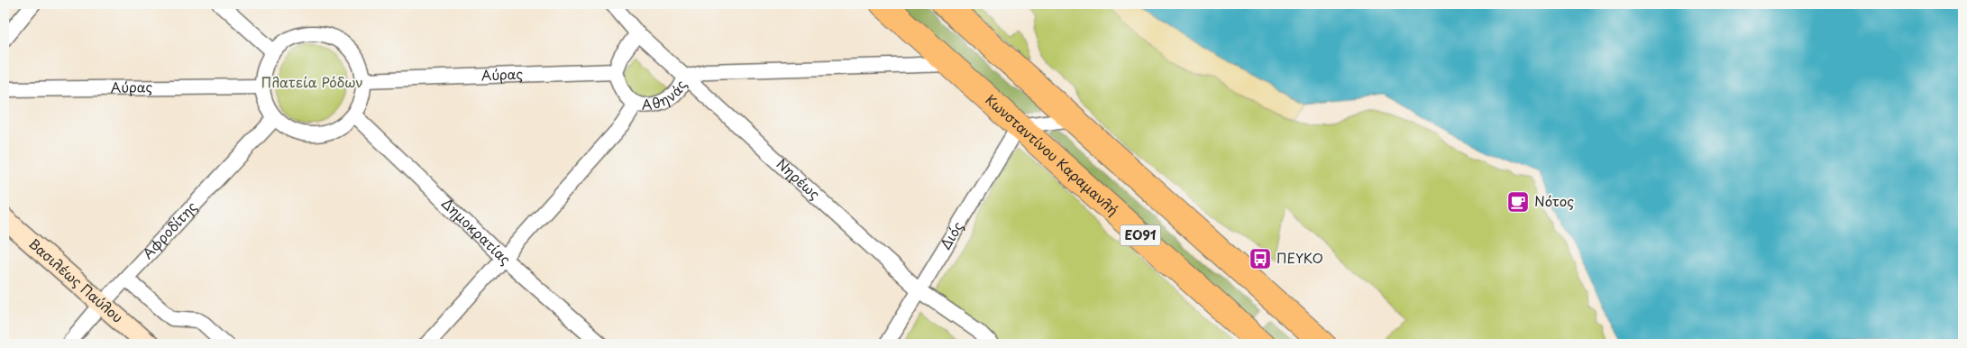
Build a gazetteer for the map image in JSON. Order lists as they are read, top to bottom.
{
  "streets": {
    "highway": ["Κωνσταντίνου Καραμανλή", "ΕΟ91"],
    "street": [
      "Αύρας",
      "Αθηνάς",
      "Νηρέως",
      "Αφροδίτης",
      "Δημοκρατίας",
      "Διός",
      "Βασιλέως Παύλου"
    ]
  },
  "crossings": [
    ["Αύρας", "Αφροδίτης"],
    ["Αύρας", "Δημοκρατίας"],
    ["Αθηνάς", "Κωνσταντίνου Καραμανλή"],
    ["Αθηνάς", "Νηρέως"],
    ["Αθηνάς", "Δημοκρατίας"],
    ["Κωνσταντίνου Καραμανλή", "Διός"],
    ["Νηρέως", "Διός"],
    ["Αφροδίτης", "Δημοκρατίας"],
    ["Αφροδίτης", "Βασιλέως Παύλου"]
  ],
  "parks": ["Πλατεία Ρόδων"],
  "places": {
    "cafe": ["Νότος"],
    "bus stop": ["ΠΕΥΚΟ"]
  }
}
